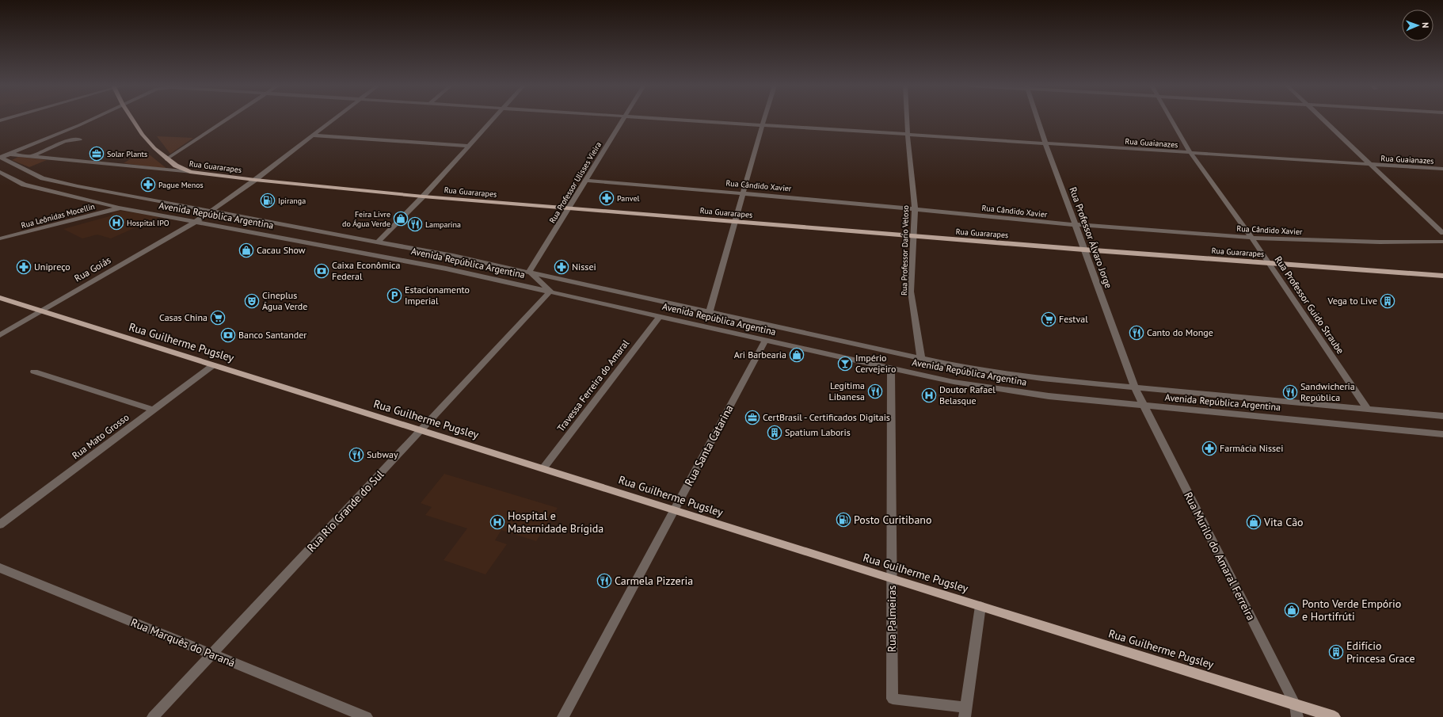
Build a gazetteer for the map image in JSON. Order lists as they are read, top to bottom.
{
  "streets": {
    "main road": ["Rua Guararapes", "Rua Guilherme Pugsley"],
    "street": [
      "Rua Guaianazes",
      "Rua Professor Ulisses Vieira",
      "Rua Cândido Xavier",
      "Rua Leônidas Mocellin",
      "Avenida República Argentina",
      "Rua Professor Álvaro Jorge",
      "Rua Professor Dario Veloso",
      "Rua Goiás",
      "Rua Professor Guido Straube",
      "Travessa Ferreira do Amaral",
      "Rua Mato Grosso",
      "Rua Santa Catarina",
      "Rua Rio Grande do Sul",
      "Rua Murilo do Amaral Ferreira",
      "Rua Palmeiras",
      "Rua Marquês do Paraná"
    ]
  },
  "crossings": [
    ["Rua Guaianazes", "Rua Guararapes"],
    ["Rua Guaianazes", "Avenida República Argentina"],
    ["Rua Guaianazes", "Rua Professor Álvaro Jorge"],
    ["Rua Guaianazes", "Rua Professor Dario Veloso"],
    ["Rua Guaianazes", "Rua Professor Guido Straube"],
    ["Rua Guararapes", "Rua Professor Ulisses Vieira"],
    ["Rua Guararapes", "Rua Professor Álvaro Jorge"],
    ["Rua Guararapes", "Rua Professor Dario Veloso"],
    ["Rua Guararapes", "Rua Goiás"],
    ["Rua Guararapes", "Rua Professor Guido Straube"],
    ["Rua Professor Ulisses Vieira", "Rua Cândido Xavier"],
    ["Rua Professor Ulisses Vieira", "Avenida República Argentina"],
    ["Rua Cândido Xavier", "Rua Professor Álvaro Jorge"],
    ["Rua Cândido Xavier", "Rua Professor Dario Veloso"],
    ["Rua Cândido Xavier", "Rua Professor Guido Straube"],
    ["Rua Leônidas Mocellin", "Avenida República Argentina"],
    ["Avenida República Argentina", "Rua Professor Álvaro Jorge"],
    ["Avenida República Argentina", "Rua Professor Dario Veloso"],
    ["Avenida República Argentina", "Rua Goiás"],
    ["Avenida República Argentina", "Rua Professor Guido Straube"],
    ["Avenida República Argentina", "Travessa Ferreira do Amaral"],
    ["Avenida República Argentina", "Rua Santa Catarina"],
    ["Avenida República Argentina", "Rua Rio Grande do Sul"],
    ["Avenida República Argentina", "Rua Murilo do Amaral Ferreira"],
    ["Avenida República Argentina", "Rua Palmeiras"],
    ["Rua Professor Álvaro Jorge", "Rua Murilo do Amaral Ferreira"],
    ["Rua Goiás", "Rua Guilherme Pugsley"],
    ["Rua Guilherme Pugsley", "Travessa Ferreira do Amaral"],
    ["Rua Guilherme Pugsley", "Rua Mato Grosso"],
    ["Rua Guilherme Pugsley", "Rua Santa Catarina"],
    ["Rua Guilherme Pugsley", "Rua Rio Grande do Sul"],
    ["Rua Guilherme Pugsley", "Rua Murilo do Amaral Ferreira"],
    ["Rua Guilherme Pugsley", "Rua Palmeiras"],
    ["Rua Rio Grande do Sul", "Rua Marquês do Paraná"]
  ],
  "places": {
    "office": ["Solar Plants", "CertBrasil - Certificados Digitais"],
    "pharmacy": [
      "Pague Menos",
      "Panvel",
      "Unipreço",
      "Nissei",
      "Farmácia Nissei"
    ],
    "fuel station": ["Ipiranga", "Posto Curitibano"],
    "shop": [
      "Feira Livre do Água Verde",
      "Cacau Show",
      "Ari Barbearia",
      "Vita Cão",
      "Ponto Verde Empório e Hortifrúti"
    ],
    "hospital": ["Hospital IPO", "Doutor Rafael Belasque", "Hospital e Maternidade Brígida"],
    "restaurant": [
      "Lamparina",
      "Canto do Monge",
      "Legítima Libanesa",
      "Sandwicheria República",
      "Subway",
      "Carmela Pizzeria"
    ],
    "bank": ["Caixa Econômica Federal", "Banco Santander"],
    "parking": ["Estacionamento Imperial"],
    "theatre": ["Cineplus Água Verde"],
    "building": ["Vega to Live", "Spatium Laboris", "Edifício Princesa Grace"],
    "supermarket": ["Casas China", "Festval"],
    "bar": ["Império Cervejeiro"]
  },
  "north": "right"
}
